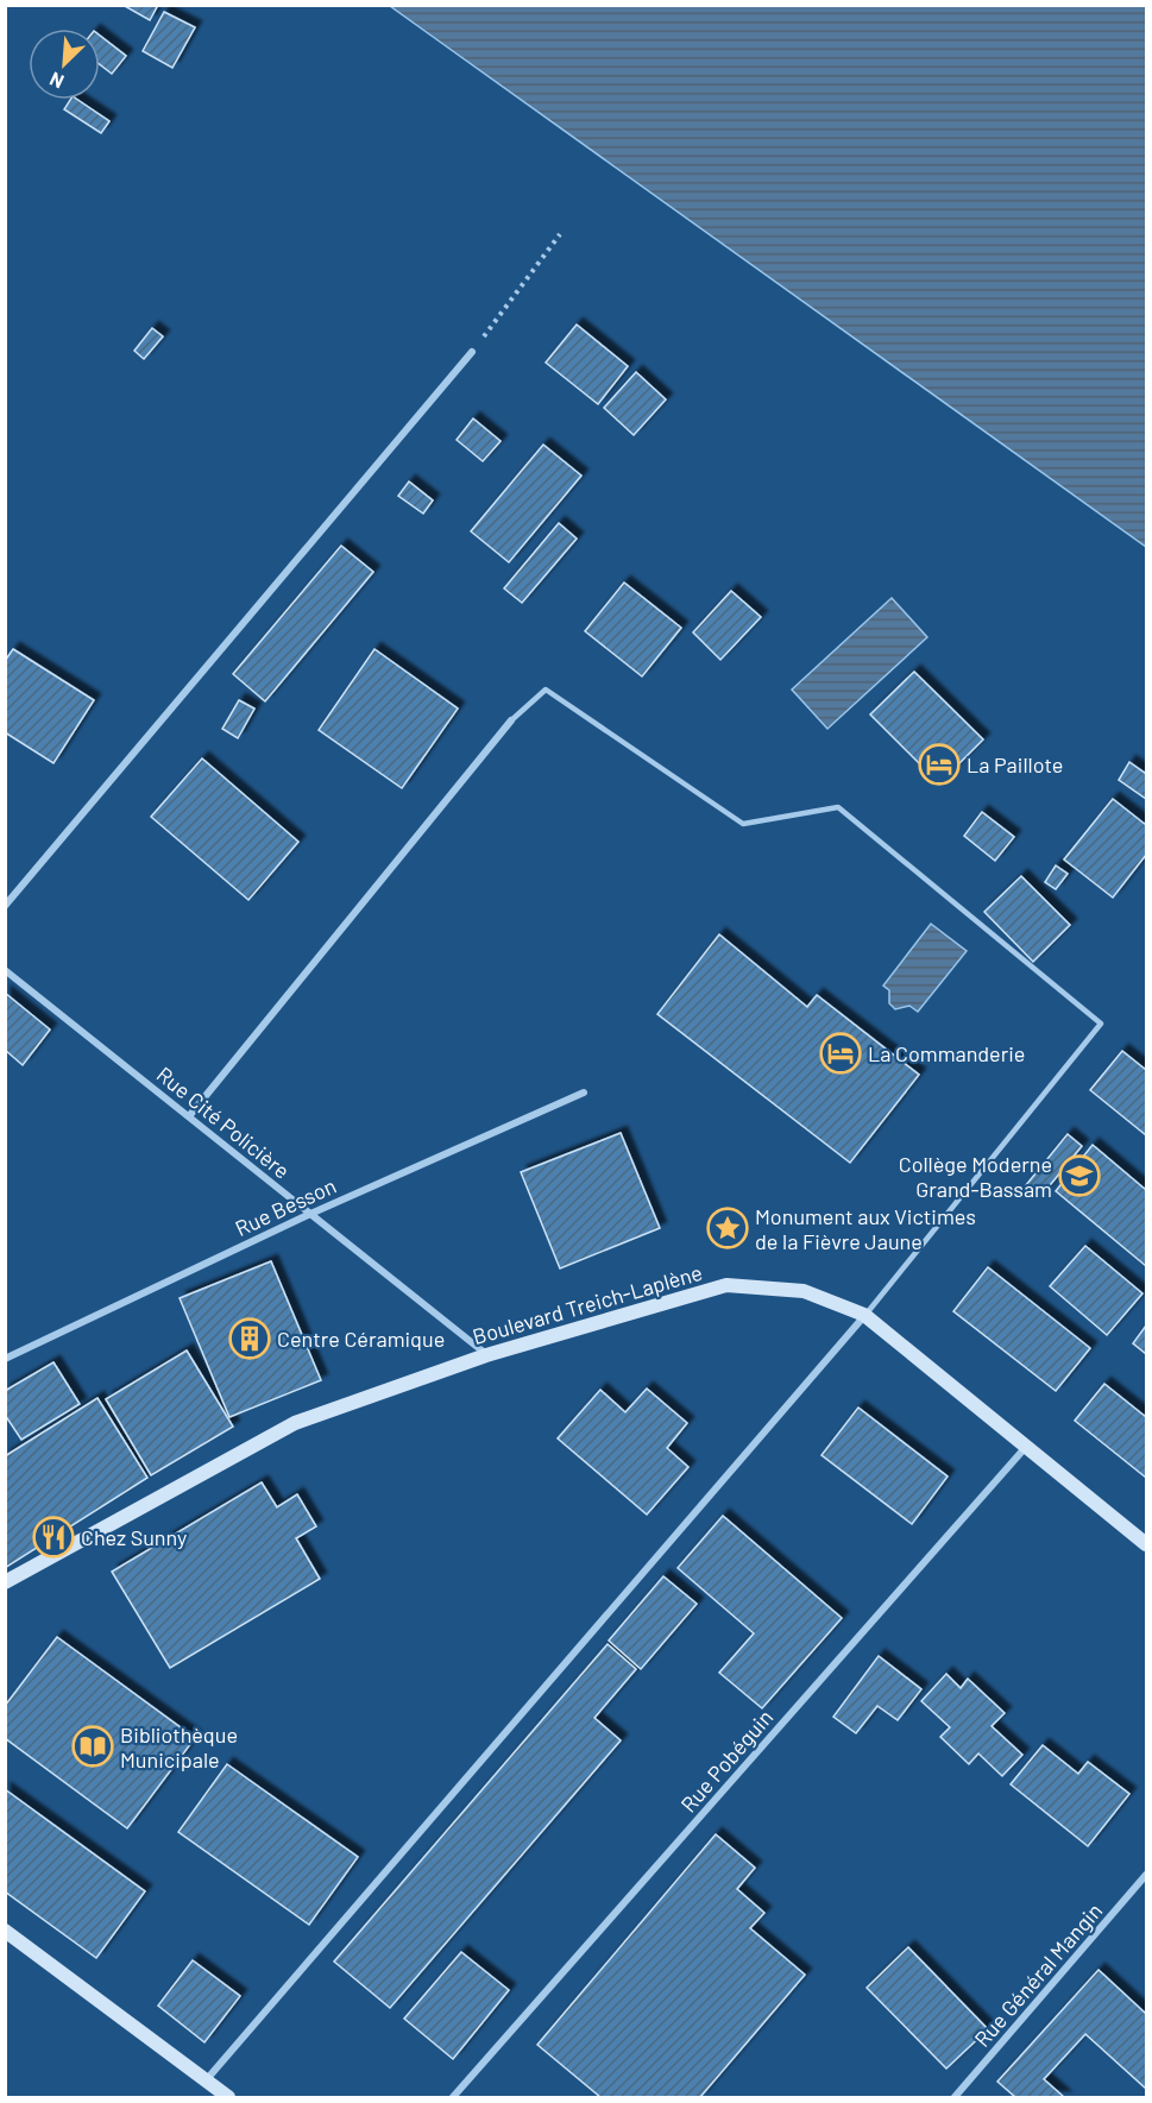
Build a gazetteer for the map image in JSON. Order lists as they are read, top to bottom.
{
  "streets": {
    "street": [
      "Rue Cité Policière",
      "Rue Besson",
      "Boulevard Treich-Laplène",
      "Rue Pobéguin",
      "Rue Général Mangin"
    ]
  },
  "crossings": [
    ["Rue Cité Policière", "Rue Besson"],
    ["Rue Cité Policière", "Boulevard Treich-Laplène"],
    ["Boulevard Treich-Laplène", "Rue Pobéguin"]
  ],
  "places": {
    "hotel": ["La Paillote", "La Commanderie"],
    "school or university": ["Collège Moderne Grand-Bassam"],
    "place": ["Monument aux Victimes de la Fièvre Jaune"],
    "building": ["Centre Céramique"],
    "restaurant": ["Chez Sunny"],
    "library": ["Bibliothèque Municipale"]
  },
  "north": "bottom left"
}
